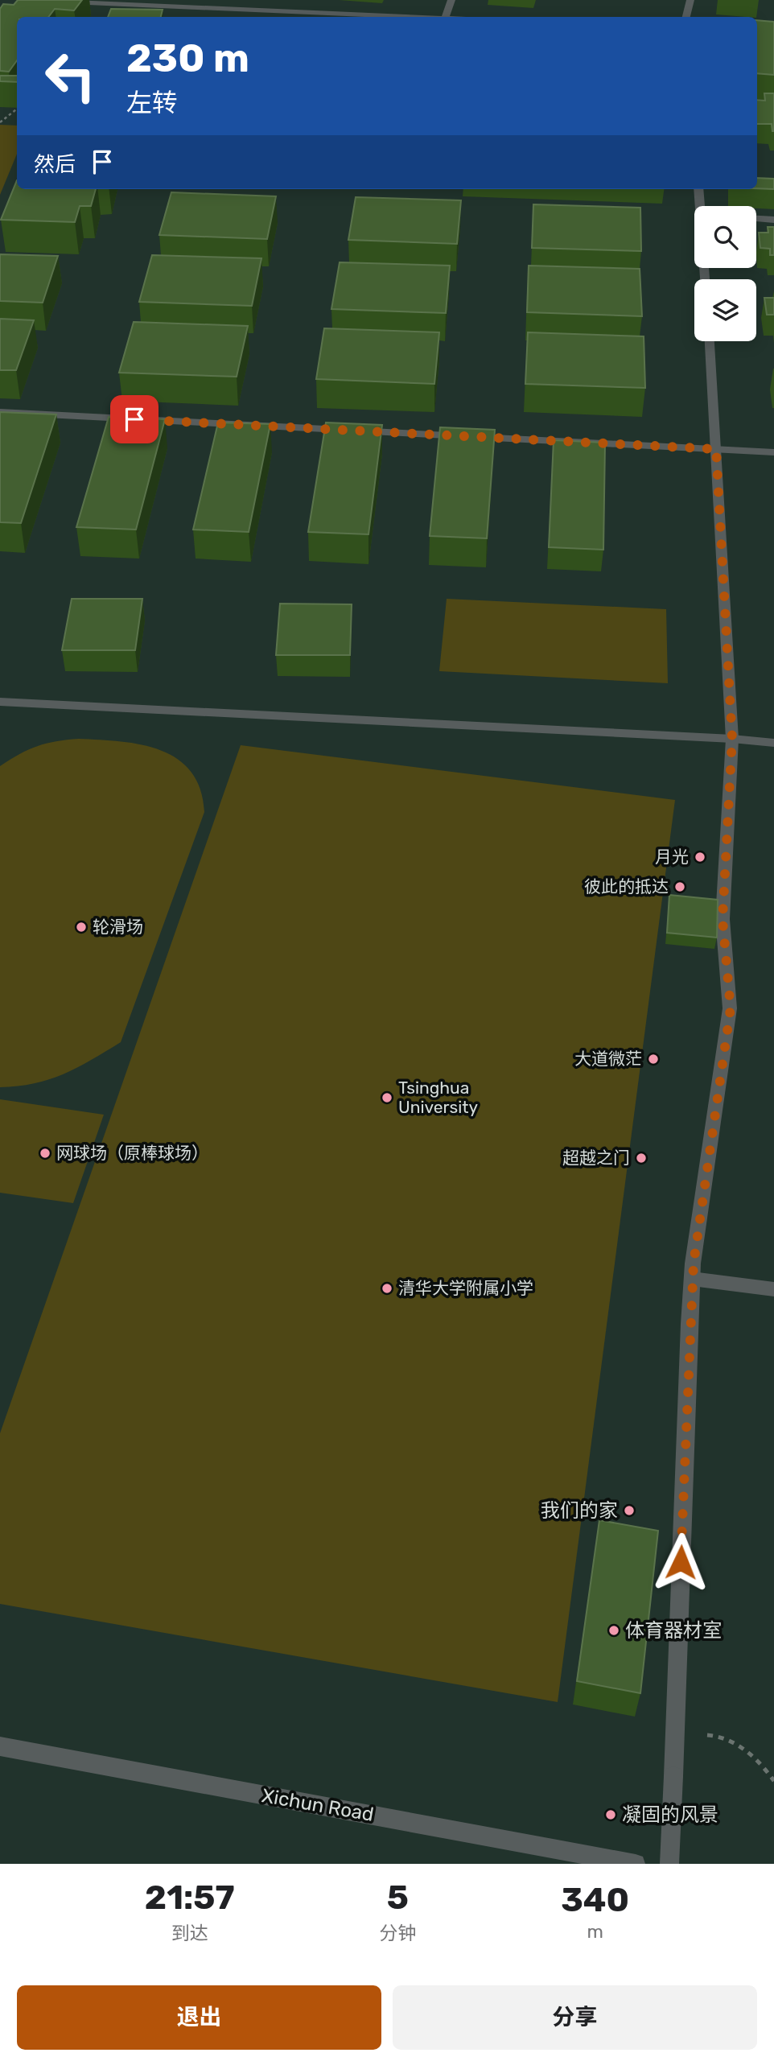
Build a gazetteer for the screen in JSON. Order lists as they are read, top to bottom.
{
  "streets": {
    "street": ["Xichun Road"]
  },
  "places": [
    "月光",
    "彼此的抵达",
    "轮滑场",
    "大道微茫",
    "Tsinghua University",
    "网球场（原棒球场）",
    "超越之门",
    "清华大学附属小学",
    "我们的家",
    "体育器材室",
    "凝固的风景"
  ],
  "page": {
    "turn": ["230 m", "左转"],
    "then": "然后",
    "eta": [
      "21:57",
      "到达",
      "5",
      "分钟",
      "340",
      "m"
    ],
    "buttons": ["退出", "分享"]
  }
}
